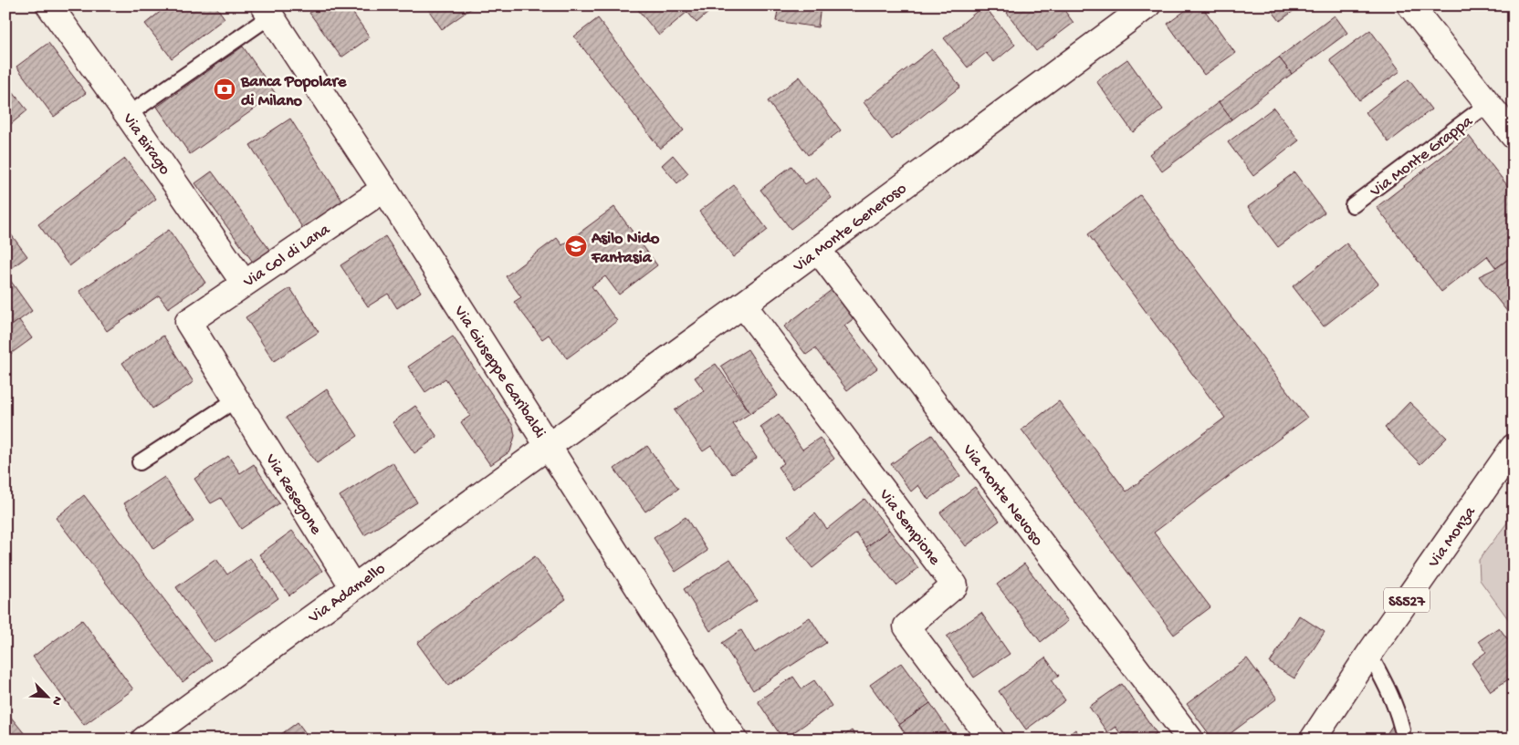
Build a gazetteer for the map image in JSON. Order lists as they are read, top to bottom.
{
  "streets": {
    "street": [
      "Via Birago",
      "Via Monte Grappa",
      "Via Monte Generoso",
      "Via Col di Lana",
      "Via Giuseppe Garibaldi",
      "Via Resegone",
      "Via Monte Nevoso",
      "Via Sempione",
      "Via Monza",
      "Via Adamello",
      "SS527"
    ]
  },
  "crossings": [
    ["Via Birago", "Via Col di Lana"],
    ["Via Monte Generoso", "Via Giuseppe Garibaldi"],
    ["Via Monte Generoso", "Via Monte Nevoso"],
    ["Via Monte Generoso", "Via Sempione"],
    ["Via Monte Generoso", "Via Adamello"],
    ["Via Col di Lana", "Via Giuseppe Garibaldi"],
    ["Via Col di Lana", "Via Resegone"],
    ["Via Giuseppe Garibaldi", "Via Adamello"],
    ["Via Resegone", "Via Adamello"]
  ],
  "places": {
    "bank": ["Banca Popolare di Milano"],
    "school or university": ["Asilo Nido Fantasia"]
  },
  "north": "bottom right"
}
